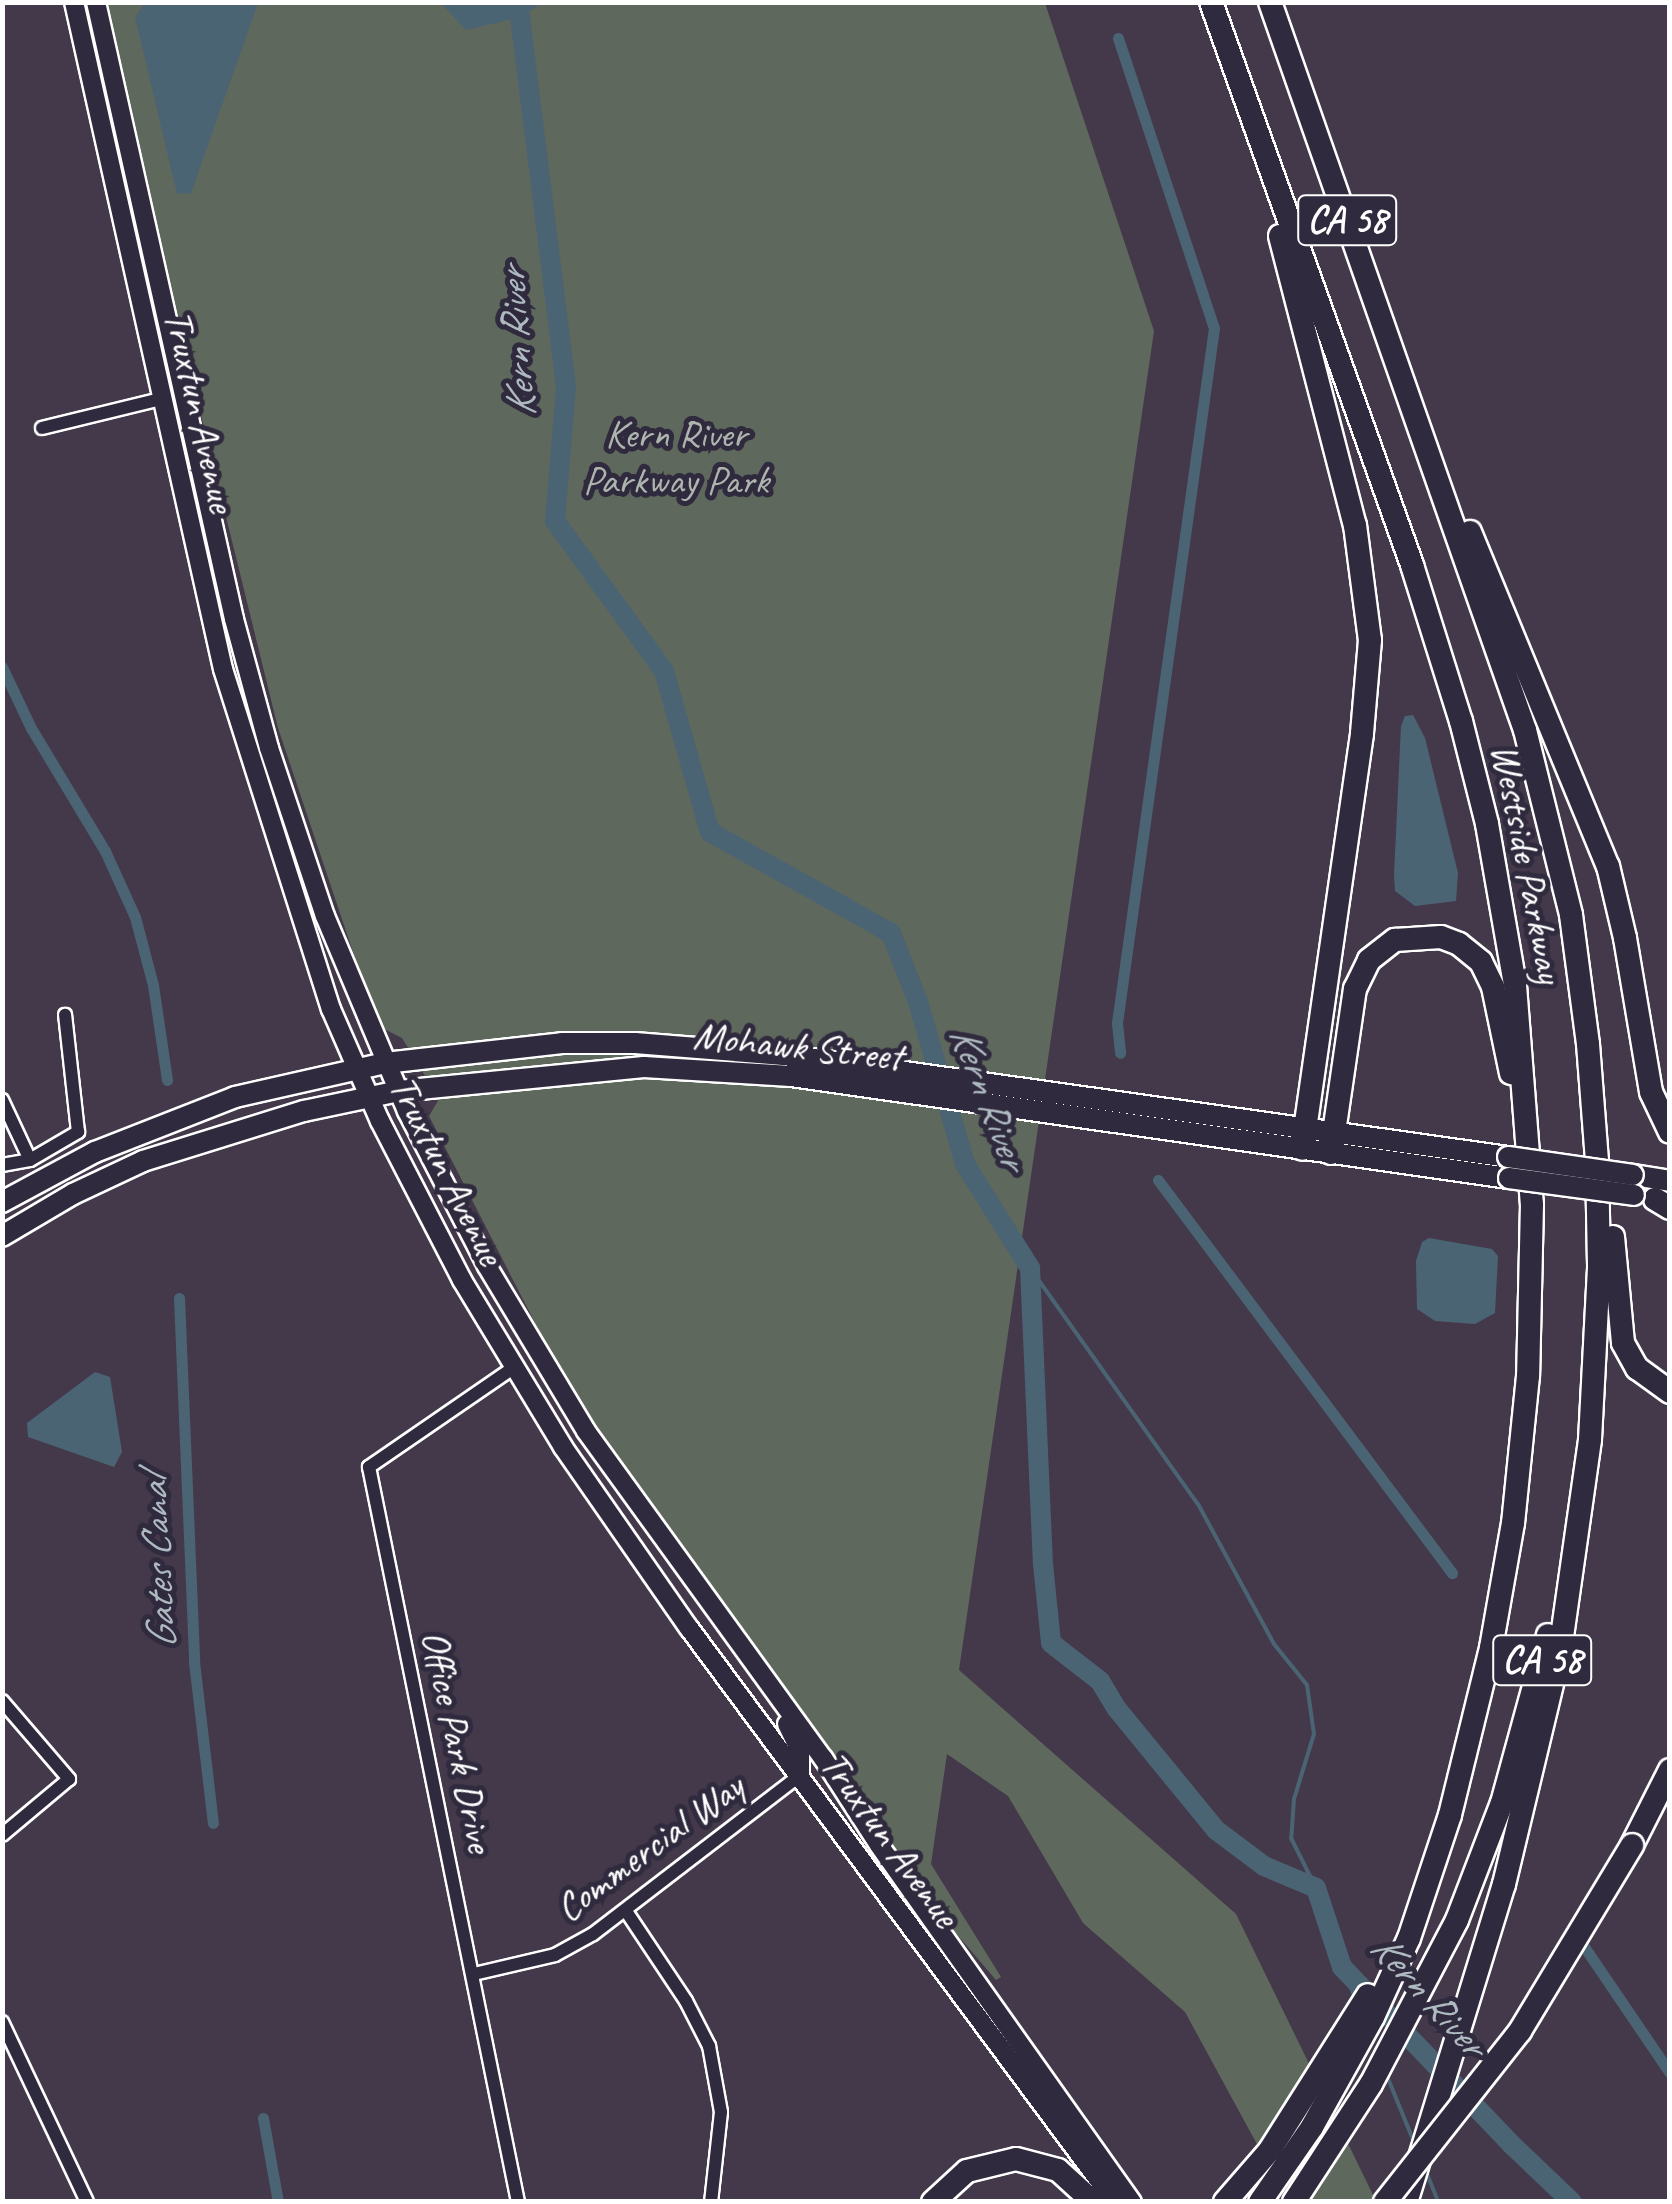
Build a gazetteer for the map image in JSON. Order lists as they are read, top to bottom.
{
  "streets": {
    "highway": ["CA 58", "Westside Parkway"],
    "main road": ["Truxtun Avenue", "Mohawk Street"],
    "street": ["Office Park Drive", "Commercial Way"]
  },
  "crossings": [
    ["CA 58", "Westside Parkway"],
    ["Truxtun Avenue", "Mohawk Street"],
    ["Truxtun Avenue", "Office Park Drive"],
    ["Truxtun Avenue", "Commercial Way"],
    ["Office Park Drive", "Commercial Way"]
  ],
  "water": ["Kern River", "Gates Canal"],
  "parks": ["Kern River Parkway Park"]
}
